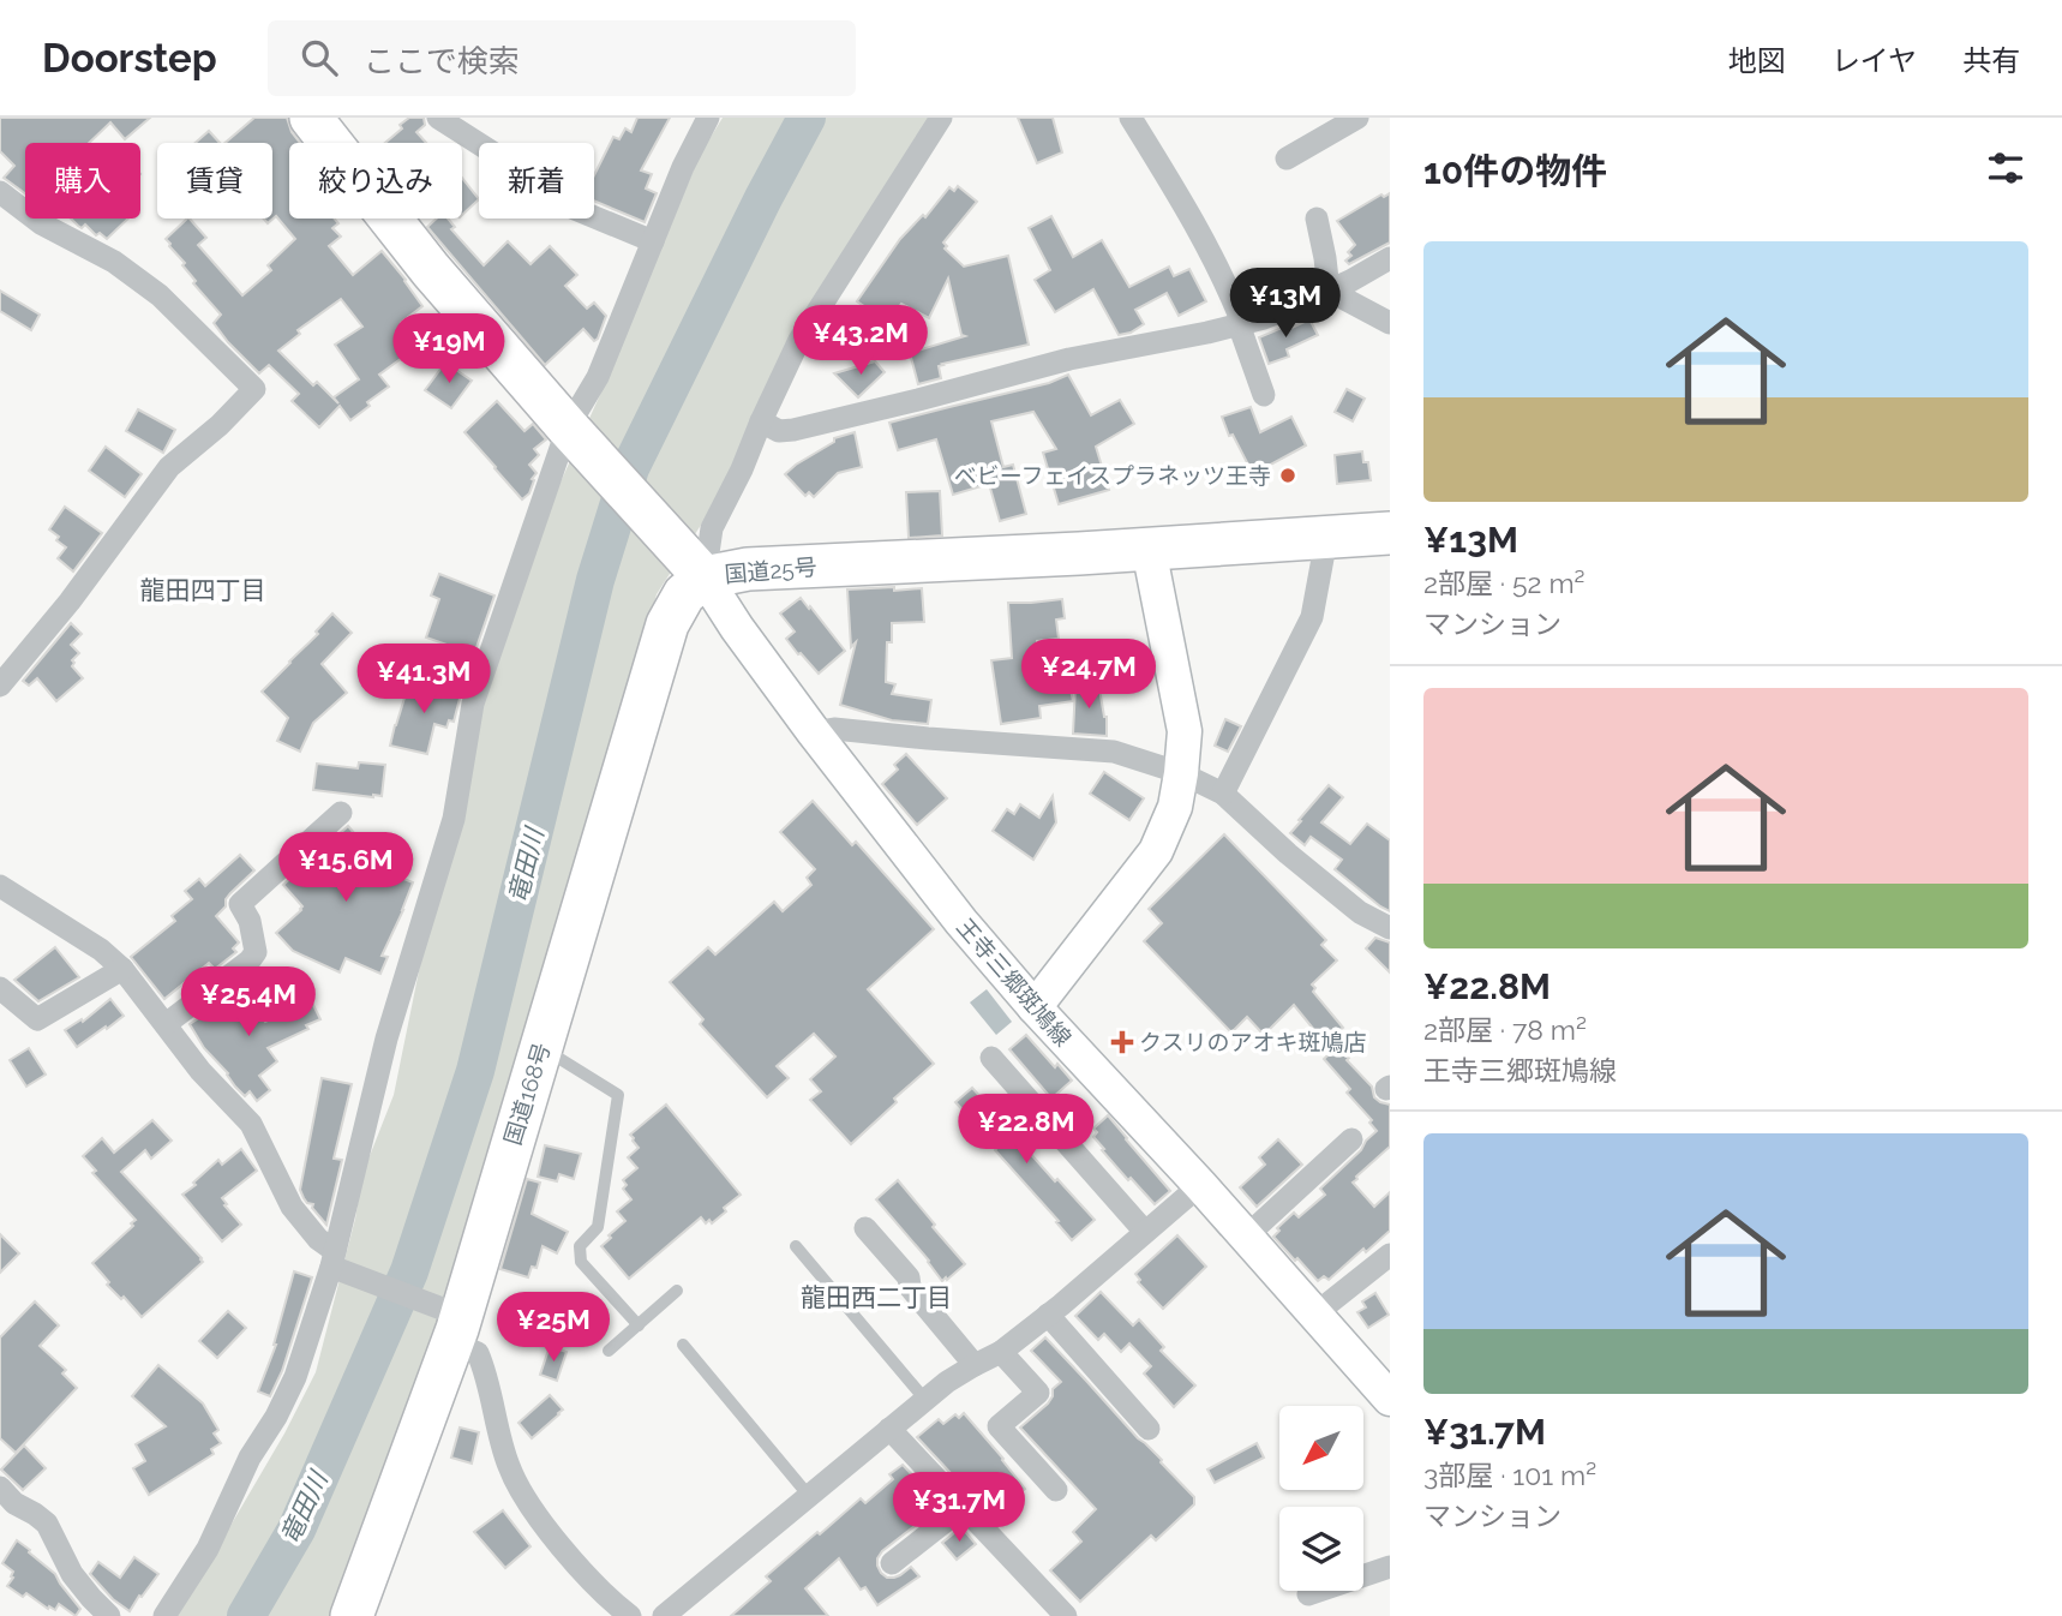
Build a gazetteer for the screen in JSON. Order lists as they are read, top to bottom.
{
  "streets": {
    "highway": ["国道25号", "国道168号"],
    "main road": ["王寺三郷斑鳩線"]
  },
  "crossings": [
    ["国道25号", "王寺三郷斑鳩線"],
    ["国道25号", "国道168号"],
    ["王寺三郷斑鳩線", "国道168号"]
  ],
  "districts": ["龍田四丁目", "龍田西二丁目"],
  "water": ["竜田川"],
  "places": {
    "other": ["ベビーフェイスプラネッツ王寺"],
    "health": ["クスリのアオキ斑鳩店"]
  },
  "north": "bottom left",
  "page": {
    "header": "Doorstep",
    "search": "ここで検索",
    "nav": ["地図", "レイヤ", "共有"],
    "heading": "10件の物件",
    "chip": [
      "購入",
      "賃貸",
      "絞り込み",
      "新着"
    ],
    "list": [
      {
        "name": "¥13M",
        "note": "2部屋 · 52 m² · マンション"
      },
      {
        "name": "¥22.8M",
        "note": "2部屋 · 78 m² · 王寺三郷斑鳩線"
      },
      {
        "name": "¥31.7M",
        "note": "3部屋 · 101 m² · マンション"
      }
    ],
    "price": [
      "¥13M",
      "¥43.2M",
      "¥19M",
      "¥24.7M",
      "¥41.3M",
      "¥15.6M",
      "¥25.4M",
      "¥22.8M",
      "¥25M",
      "¥31.7M"
    ]
  }
}
